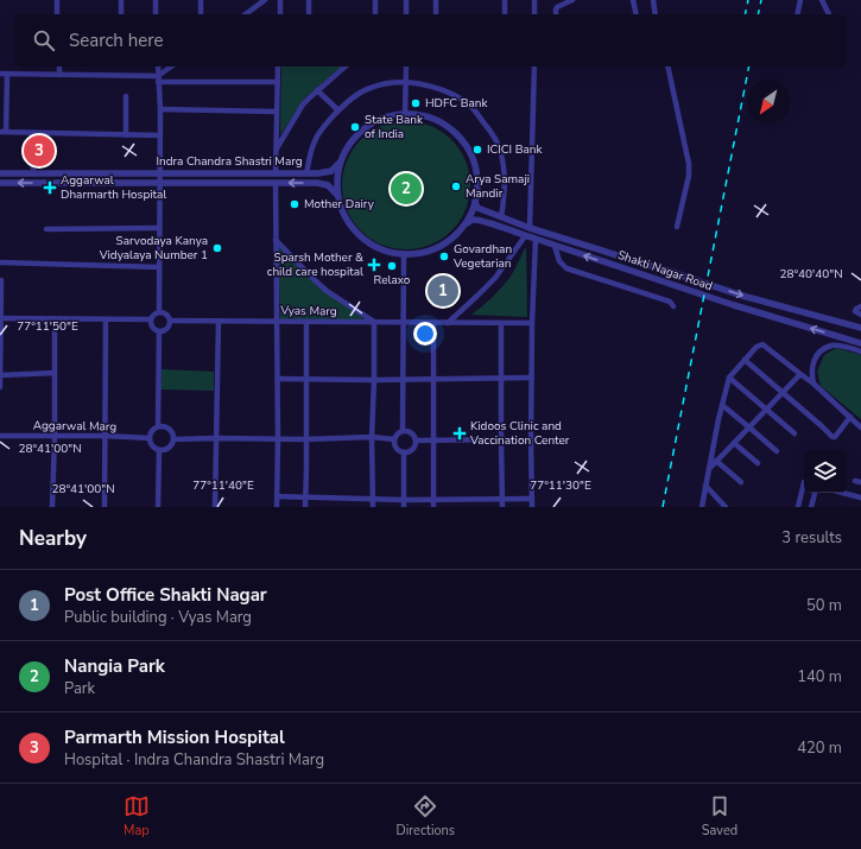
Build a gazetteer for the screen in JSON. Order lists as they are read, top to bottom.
{
  "streets": {
    "street": [
      "Indra Chandra Shastri Marg",
      "Shakti Nagar Road",
      "Vyas Marg",
      "Aggarwal Marg"
    ]
  },
  "crossings": [
    ["Indra Chandra Shastri Marg", "Shakti Nagar Road"]
  ],
  "places": {
    "other": [
      "HDFC Bank",
      "State Bank of India",
      "ICICI Bank",
      "Arya Samaji Mandir",
      "Mother Dairy",
      "Sarvodaya Kanya Vidyalaya Number 1",
      "Govardhan Vegetarian",
      "Relaxo"
    ],
    "health": ["Aggarwal Dharmarth Hospital", "Sparsh Mother & child care hospital", "Kidoos Clinic and Vaccination Center"]
  },
  "north": "bottom left",
  "page": {
    "search": "Search here",
    "pins": ["3", "2", "1"],
    "heading": ["Nearby", "3 results"],
    "list": [
      {
        "mark": "1",
        "name": "Post Office Shakti Nagar",
        "note": "Public building · Vyas Marg",
        "value": "50 m"
      },
      {
        "mark": "2",
        "name": "Nangia Park",
        "note": "Park",
        "value": "140 m"
      },
      {
        "mark": "3",
        "name": "Parmarth Mission Hospital",
        "note": "Hospital · Indra Chandra Shastri Marg",
        "value": "420 m"
      }
    ],
    "nav": ["Map", "Directions", "Saved"]
  },
  "coordinates": [
    "28°40'40\"N",
    "77°11'50\"E",
    "28°41'00\"N",
    "77°11'40\"E",
    "77°11'30\"E"
  ]
}
